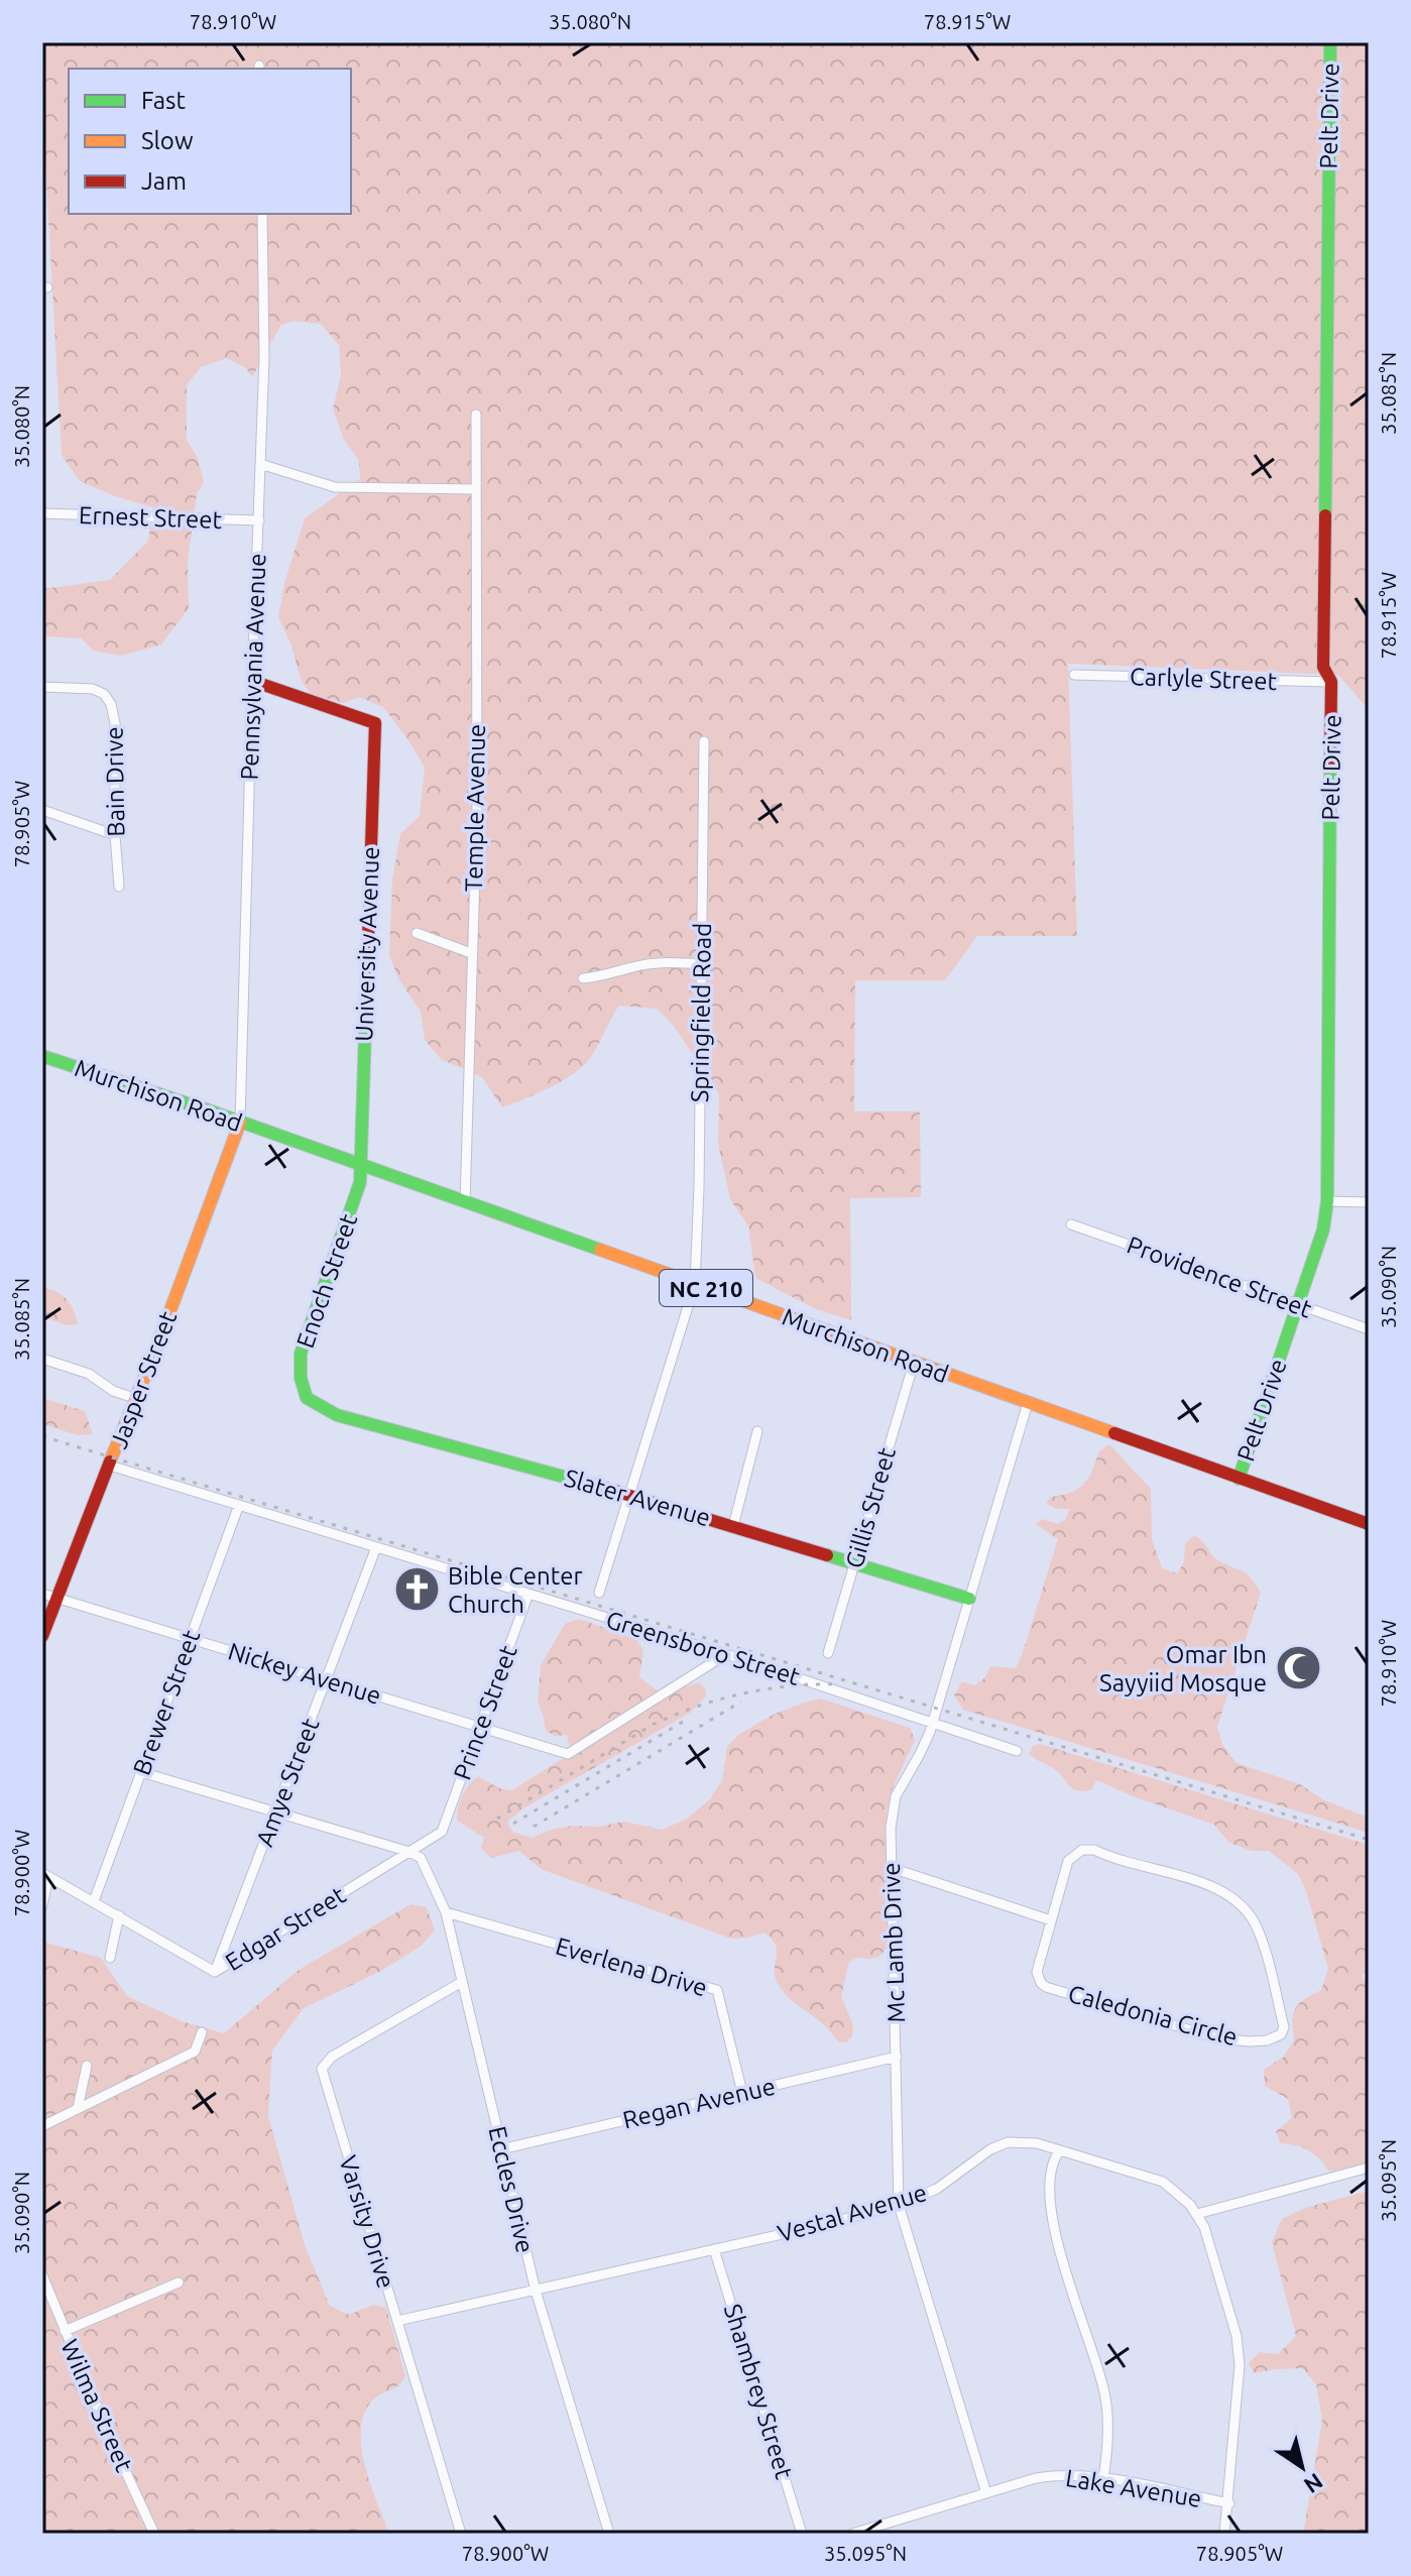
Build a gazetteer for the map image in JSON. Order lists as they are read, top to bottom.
{
  "streets": {
    "street": [
      "Pelt Drive",
      "Ernest Street",
      "Pennsylvania Avenue",
      "Carlyle Street",
      "Bain Drive",
      "Temple Avenue",
      "University Avenue",
      "Springfield Road",
      "Murchison Road",
      "Providence Street",
      "Enoch Street",
      "NC 210",
      "Jasper Street",
      "Slater Avenue",
      "Gillis Street",
      "Greensboro Street",
      "Nickey Avenue",
      "Brewer Street",
      "Prince Street",
      "Amye Street",
      "Edgar Street",
      "Mc Lamb Drive",
      "Everlena Drive",
      "Caledonia Circle",
      "Regan Avenue",
      "Eccles Drive",
      "Vestal Avenue",
      "Varsity Drive",
      "Shambrey Street",
      "Wilma Street",
      "Lake Avenue"
    ]
  },
  "crossings": [
    ["Pelt Drive", "Carlyle Street"],
    ["Pelt Drive", "Murchison Road"],
    ["Pelt Drive", "Providence Street"],
    ["Ernest Street", "Pennsylvania Avenue"],
    ["Pennsylvania Avenue", "University Avenue"],
    ["Pennsylvania Avenue", "Murchison Road"],
    ["Pennsylvania Avenue", "Jasper Street"],
    ["Temple Avenue", "Murchison Road"],
    ["University Avenue", "Murchison Road"],
    ["University Avenue", "Enoch Street"],
    ["Springfield Road", "Murchison Road"],
    ["Springfield Road", "Slater Avenue"],
    ["Murchison Road", "Enoch Street"],
    ["Murchison Road", "Jasper Street"],
    ["Murchison Road", "Gillis Street"],
    ["Murchison Road", "Mc Lamb Drive"],
    ["Enoch Street", "Slater Avenue"],
    ["Jasper Street", "Greensboro Street"],
    ["Jasper Street", "Nickey Avenue"],
    ["Slater Avenue", "Gillis Street"],
    ["Slater Avenue", "Mc Lamb Drive"],
    ["Greensboro Street", "Nickey Avenue"],
    ["Greensboro Street", "Brewer Street"],
    ["Greensboro Street", "Prince Street"],
    ["Greensboro Street", "Amye Street"],
    ["Greensboro Street", "Mc Lamb Drive"],
    ["Nickey Avenue", "Brewer Street"],
    ["Nickey Avenue", "Prince Street"],
    ["Nickey Avenue", "Amye Street"],
    ["Brewer Street", "Edgar Street"],
    ["Prince Street", "Edgar Street"],
    ["Amye Street", "Edgar Street"],
    ["Edgar Street", "Eccles Drive"],
    ["Mc Lamb Drive", "Regan Avenue"],
    ["Mc Lamb Drive", "Vestal Avenue"],
    ["Mc Lamb Drive", "Lake Avenue"],
    ["Everlena Drive", "Regan Avenue"],
    ["Everlena Drive", "Eccles Drive"],
    ["Regan Avenue", "Eccles Drive"],
    ["Eccles Drive", "Vestal Avenue"],
    ["Eccles Drive", "Varsity Drive"],
    ["Vestal Avenue", "Varsity Drive"],
    ["Vestal Avenue", "Shambrey Street"],
    ["Vestal Avenue", "Lake Avenue"]
  ],
  "places": {
    "church": ["Bible Center Church"],
    "mosque": ["Omar Ibn Sayyiid Mosque"]
  },
  "legend": ["Fast", "Slow", "Jam"],
  "north": "bottom right",
  "coordinates": [
    "78.910°W",
    "35.080°N",
    "78.915°W",
    "35.085°N",
    "78.905°W",
    "35.090°N",
    "78.900°W",
    "35.095°N"
  ]
}
